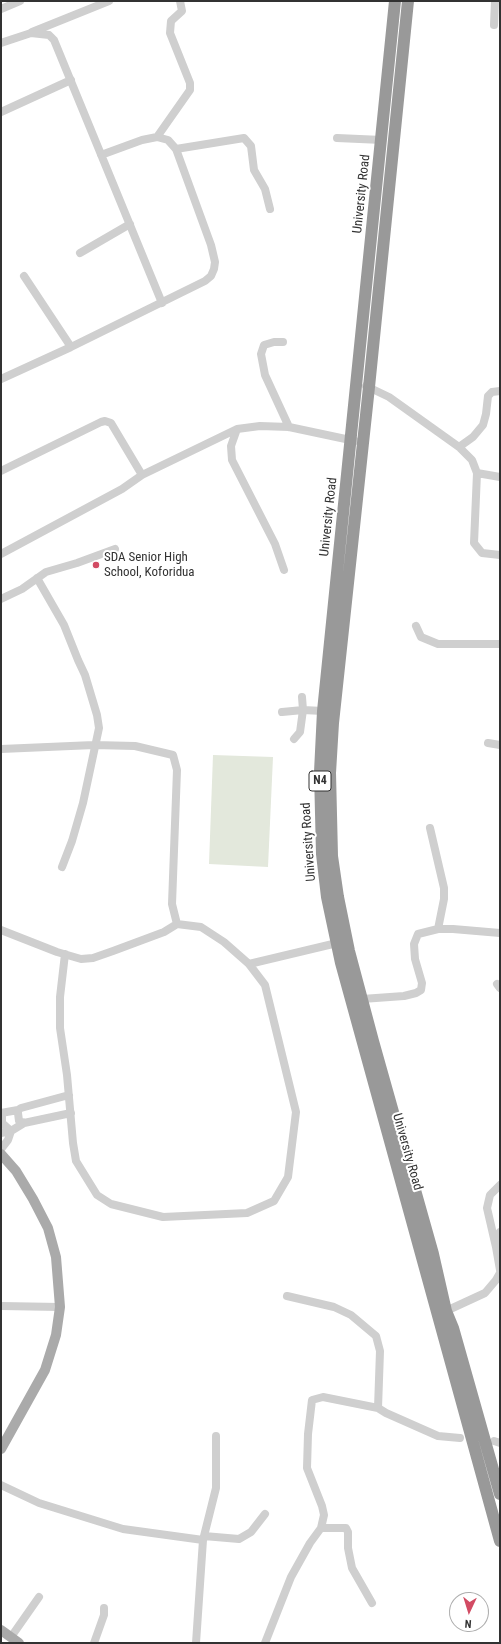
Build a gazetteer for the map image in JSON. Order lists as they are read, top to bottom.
{
  "streets": {
    "highway": ["University Road", "N4"]
  },
  "places": ["SDA Senior High School, Koforidua"],
  "north": "bottom"
}
